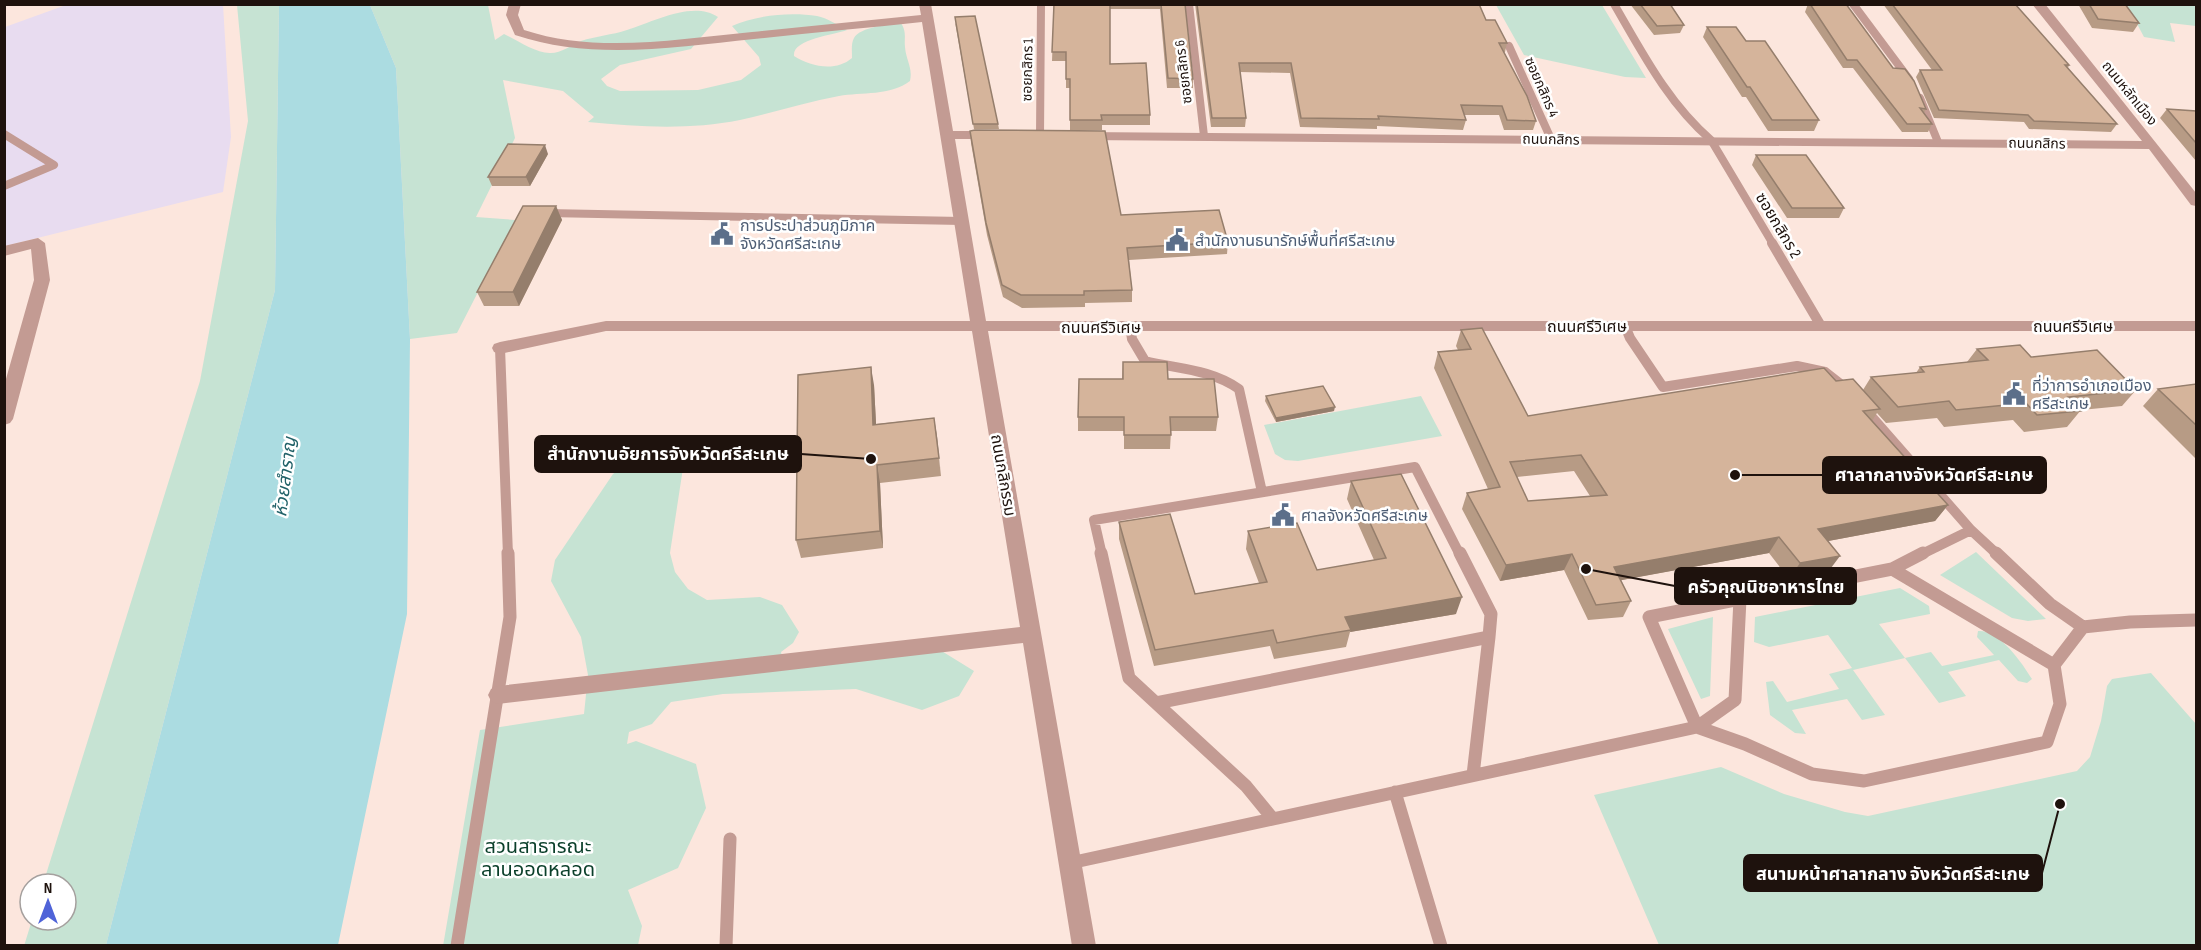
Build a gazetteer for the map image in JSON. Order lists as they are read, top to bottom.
{
  "streets": {
    "street": [
      "ถนนหลักเมือง",
      "ถนนกสิกร",
      "ถนนศรีวิเศษ",
      "ถนนกสิกรรม"
    ],
    "lane": [
      "ซอยกสิกร 1",
      "ซอยกสิกร 6",
      "ซอยกสิกร 4",
      "ซอยกสิกร 2"
    ]
  },
  "crossings": [
    ["ซอยกสิกร 1", "ถนนกสิกร"],
    ["ซอยกสิกร 6", "ถนนกสิกร"],
    ["ซอยกสิกร 4", "ถนนกสิกร"],
    ["ถนนหลักเมือง", "ถนนกสิกร"],
    ["ถนนกสิกร", "ซอยกสิกร 2"],
    ["ซอยกสิกร 2", "ถนนศรีวิเศษ"],
    ["ถนนศรีวิเศษ", "ถนนกสิกรรม"]
  ],
  "water": ["ห้วยสำราญ"],
  "parks": ["สวนสาธารณะ ลานออดหลอด"],
  "places": {
    "public building": [
      "การประปาส่วนภูมิภาค จังหวัดศรีสะเกษ",
      "สำนักงานธนารักษ์พื้นที่ศรีสะเกษ",
      "ที่ว่าการอำเภอเมือง ศรีสะเกษ",
      "ศาลจังหวัดศรีสะเกษ"
    ],
    "other": [
      "สำนักงานอัยการจังหวัดศรีสะเกษ",
      "ศาลากลางจังหวัดศรีสะเกษ",
      "ครัวคุณนิชอาหารไทย",
      "สนามหน้าศาลากลาง จังหวัดศรีสะเกษ"
    ]
  },
  "north": "top"
}
